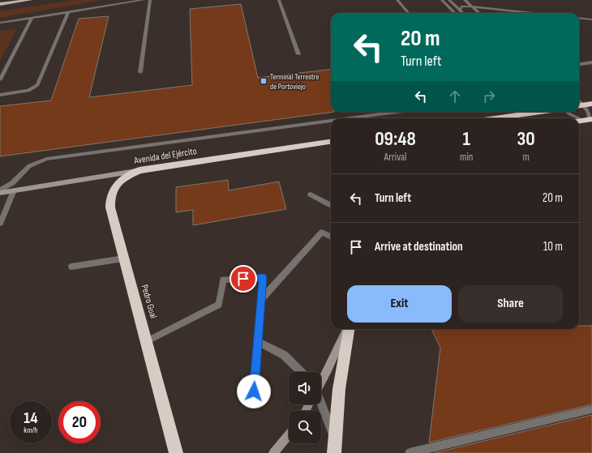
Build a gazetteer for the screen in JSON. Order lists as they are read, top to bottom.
{
  "streets": {
    "highway": ["Avenida del Ejército", "Pedro Gual"]
  },
  "crossings": [
    ["Avenida del Ejército", "Pedro Gual"]
  ],
  "places": {
    "transit": ["Terminal Terrestre de Portoviejo"]
  },
  "page": {
    "turn": ["20 m", "Turn left"],
    "eta": [
      "09:48",
      "Arrival",
      "1",
      "min",
      "30",
      "m"
    ],
    "list": [
      {
        "name": "Turn left",
        "value": "20 m"
      },
      {
        "name": "Arrive at destination",
        "value": "10 m"
      }
    ],
    "buttons": ["Exit", "Share"],
    "speed": "14 km/h",
    "limit": "20"
  }
}
